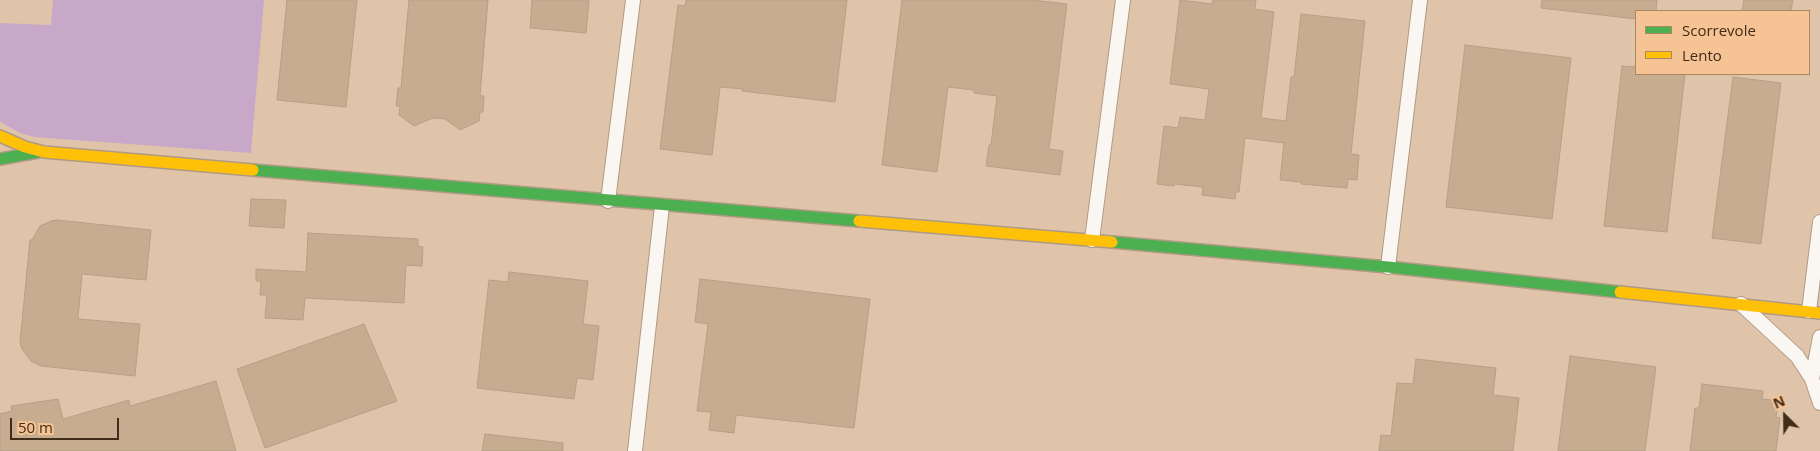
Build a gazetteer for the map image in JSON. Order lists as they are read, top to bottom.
{
  "legend": ["Scorrevole", "Lento"],
  "scale_bar": "50 m",
  "north": "top left"
}
